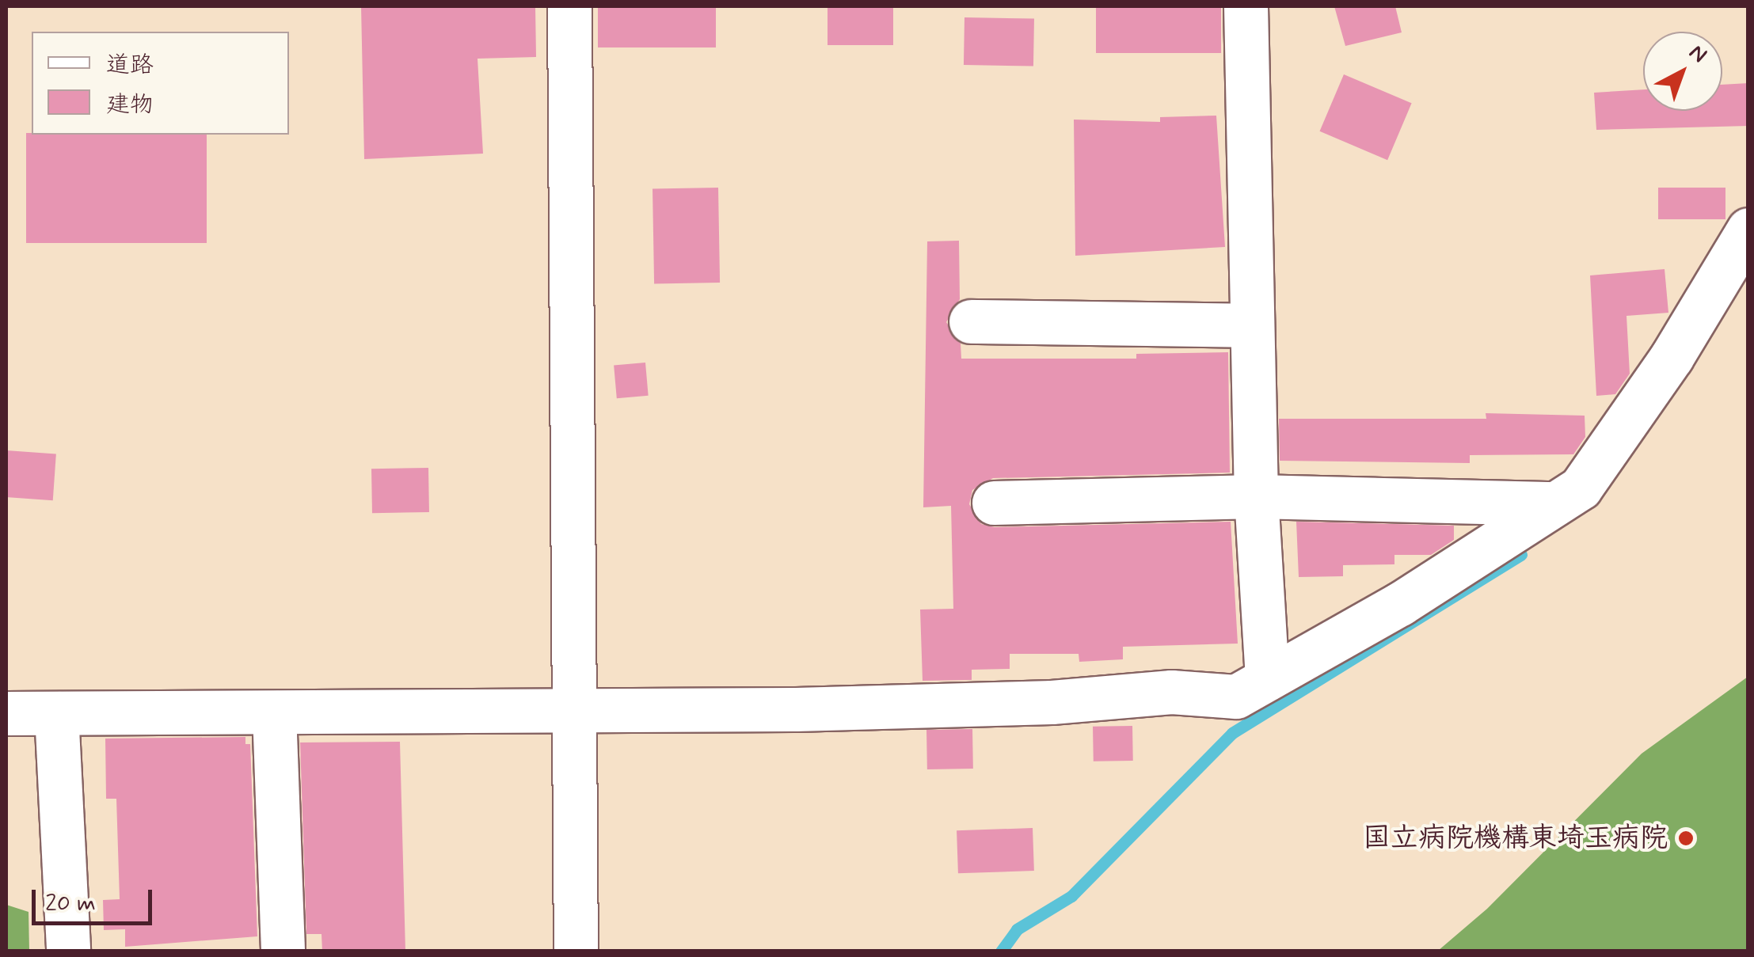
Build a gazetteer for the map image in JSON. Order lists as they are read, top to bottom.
{
  "places": ["国立病院機構東埼玉病院"],
  "legend": ["道路", "建物"],
  "scale_bar": "20 m",
  "north": "top right"
}
